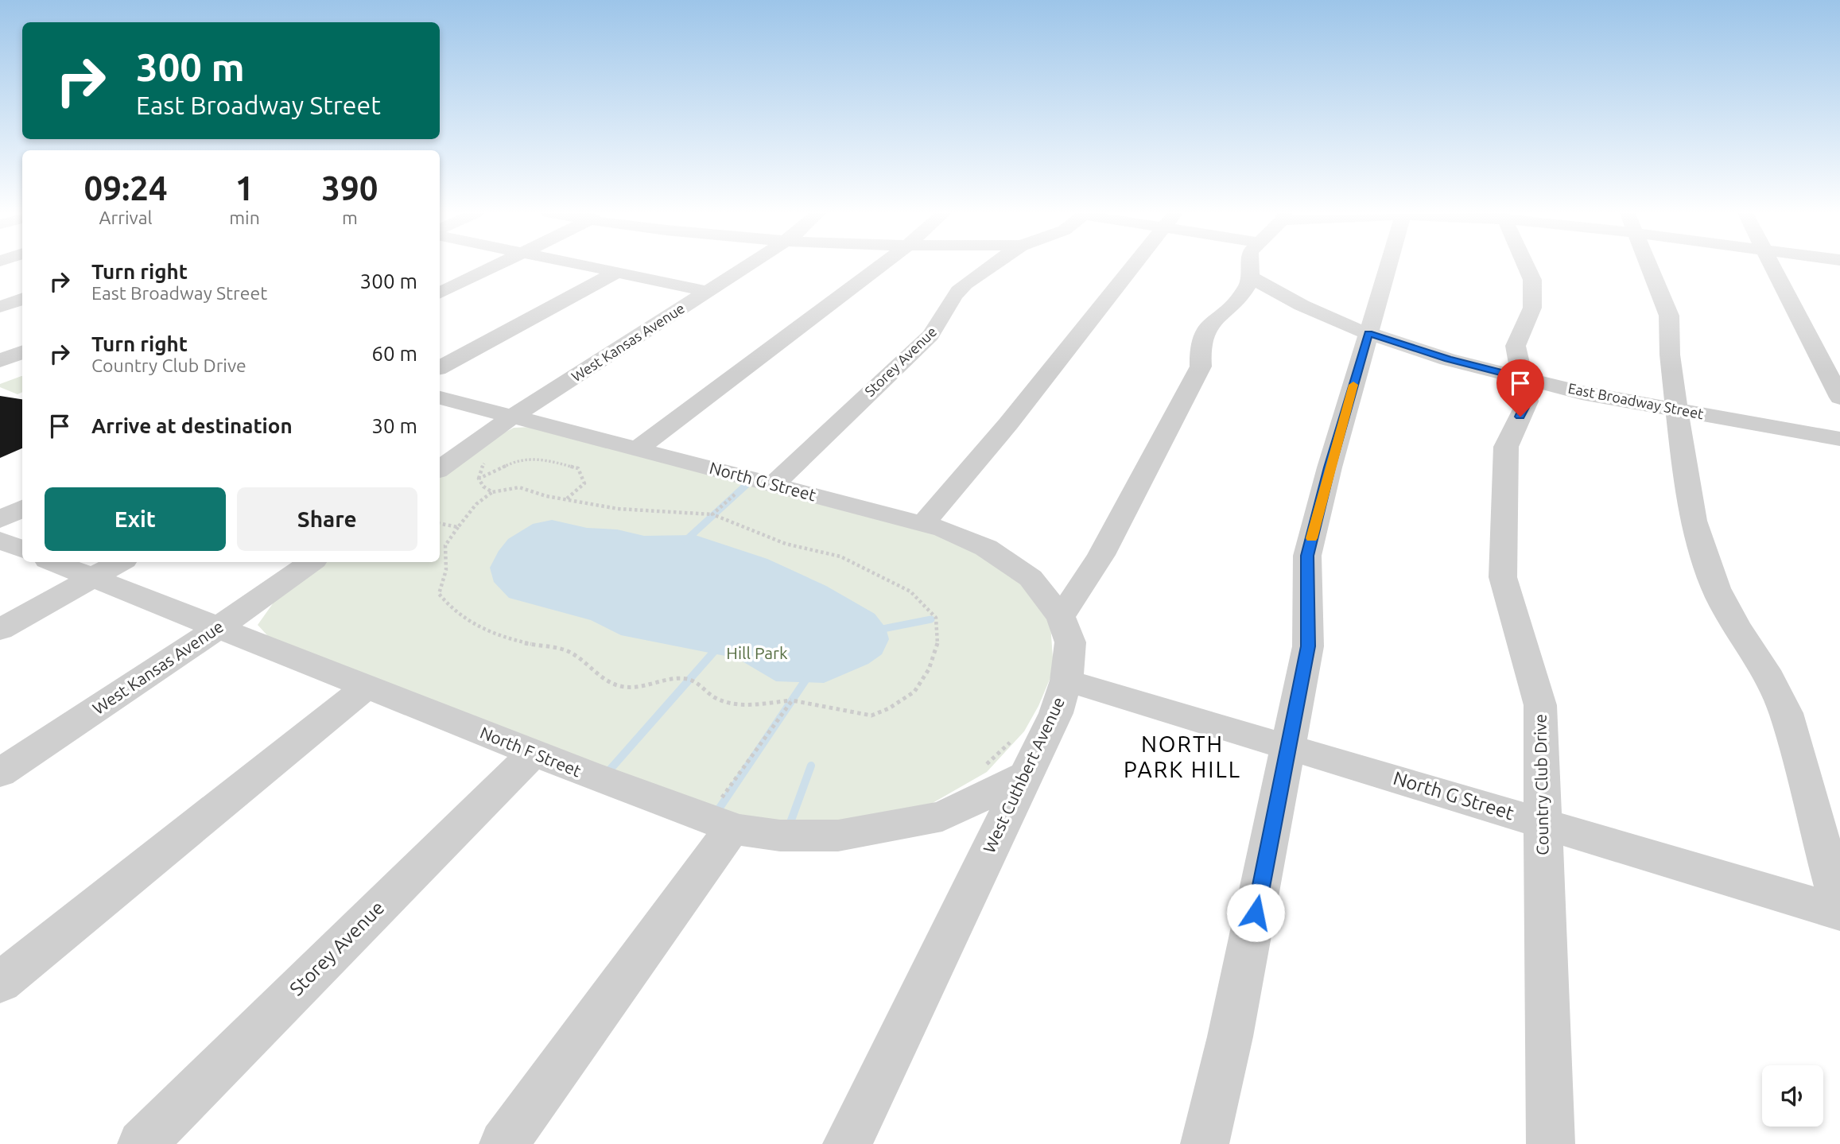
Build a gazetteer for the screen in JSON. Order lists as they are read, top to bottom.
{
  "streets": {
    "street": [
      "West Kansas Avenue",
      "Storey Avenue",
      "East Broadway Street",
      "North G Street",
      "North F Street",
      "West Cuthbert Avenue",
      "Country Club Drive"
    ]
  },
  "crossings": [
    ["West Kansas Avenue", "North G Street"],
    ["West Kansas Avenue", "North F Street"],
    ["Storey Avenue", "North G Street"],
    ["Storey Avenue", "North F Street"],
    ["East Broadway Street", "Country Club Drive"],
    ["North G Street", "West Cuthbert Avenue"],
    ["North G Street", "Country Club Drive"],
    ["North F Street", "West Cuthbert Avenue"]
  ],
  "districts": ["NORTH PARK HILL"],
  "parks": ["Hill Park"],
  "page": {
    "turn": ["300 m", "East Broadway Street"],
    "eta": [
      "09:24",
      "Arrival",
      "1",
      "min",
      "390",
      "m"
    ],
    "list": [
      {
        "name": "Turn right",
        "note": "East Broadway Street",
        "value": "300 m"
      },
      {
        "name": "Turn right",
        "note": "Country Club Drive",
        "value": "60 m"
      },
      {
        "name": "Arrive at destination",
        "value": "30 m"
      }
    ],
    "buttons": ["Exit", "Share"]
  }
}
